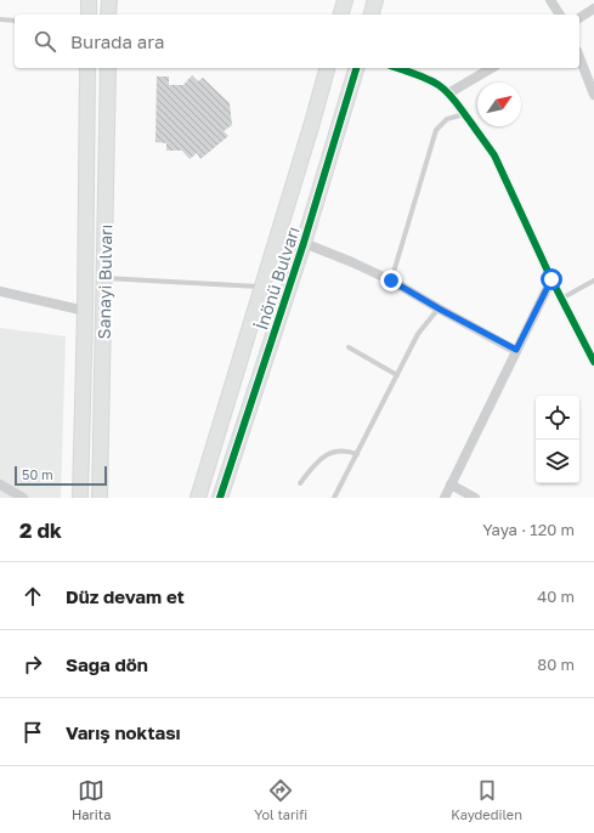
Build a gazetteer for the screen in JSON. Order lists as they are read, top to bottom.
{
  "streets": {
    "street": ["İnönü Bulvarı", "Sanayi Bulvarı"]
  },
  "scale_bar": "50 m",
  "north": "top right",
  "page": {
    "search": "Burada ara",
    "scale": "50 m",
    "heading": ["2 dk", "Yaya · 120 m"],
    "list": [
      ["Düz devam et", "40 m"],
      ["Sağa dön", "80 m"],
      "Varış noktası"
    ],
    "nav": ["Harita", "Yol tarifi", "Kaydedilen"]
  }
}
